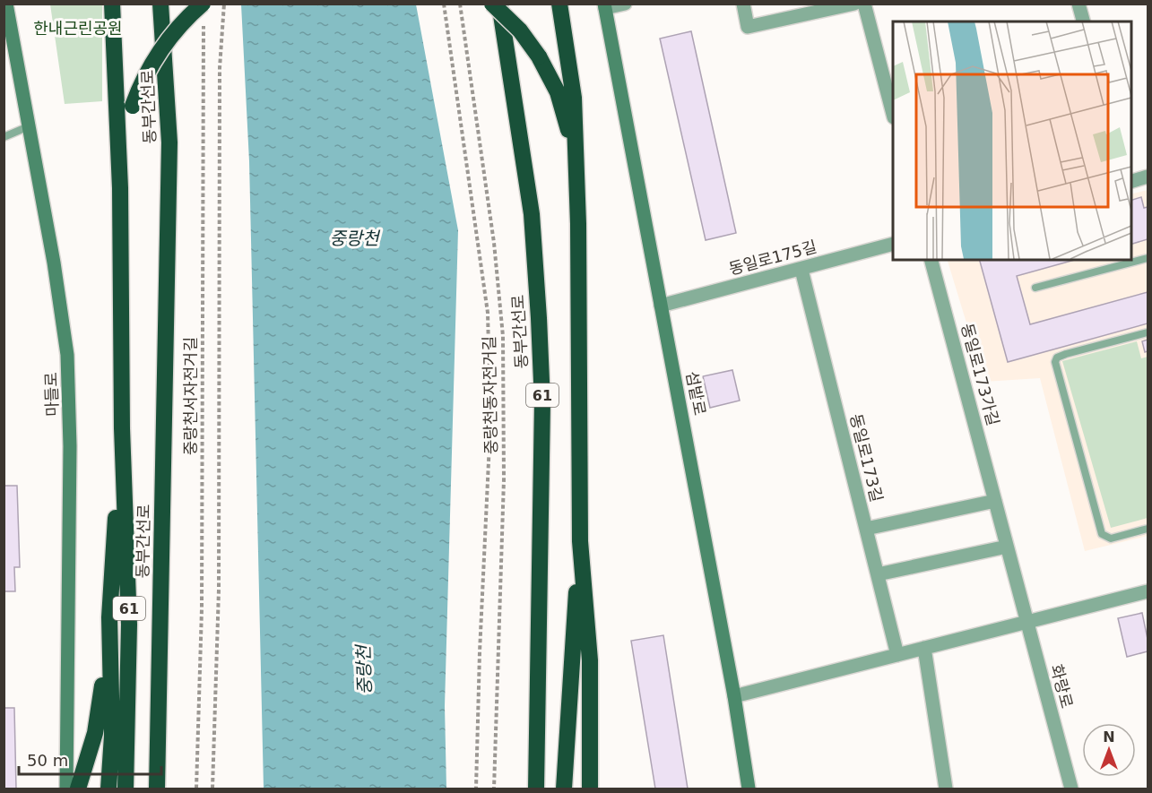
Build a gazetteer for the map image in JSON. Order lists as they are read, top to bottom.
{
  "streets": {
    "highway": ["동부간선로", "61"],
    "main road": ["섬밭로", "마들로"],
    "street": [
      "동일로175길",
      "동일로173가길",
      "동일로173길",
      "화랑로"
    ],
    "path": ["중랑천동자전거길", "중랑천서자전거길"]
  },
  "crossings": [
    ["동일로175길", "섬밭로"],
    ["동일로175길", "동일로173길"],
    ["동일로173가길", "화랑로"]
  ],
  "water": ["중랑천"],
  "parks": ["한내근린공원"],
  "scale_bar": "50 m",
  "north": "top"
}
